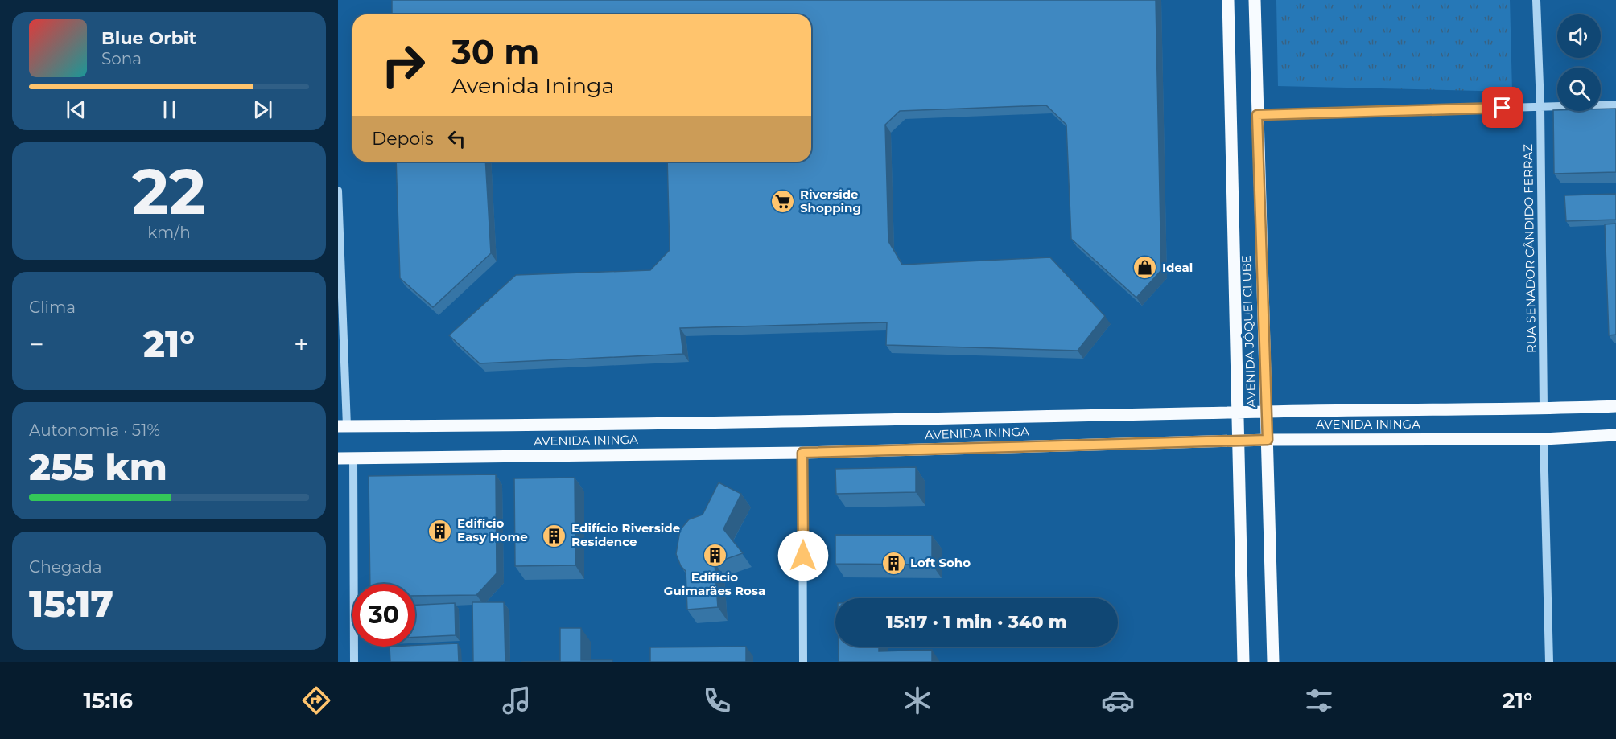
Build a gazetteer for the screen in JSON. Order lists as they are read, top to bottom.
{
  "streets": {
    "main road": ["AVENIDA JÓQUEI CLUBE", "AVENIDA ININGA"],
    "street": ["RUA SENADOR CÂNDIDO FERRAZ"]
  },
  "crossings": [
    ["RUA SENADOR CÂNDIDO FERRAZ", "AVENIDA ININGA"],
    ["AVENIDA JÓQUEI CLUBE", "AVENIDA ININGA"]
  ],
  "places": {
    "supermarket": ["Riverside Shopping"],
    "shop": ["Ideal"],
    "building": [
      "Edifício Easy Home",
      "Edifício Riverside Residence",
      "Edifício Guimarães Rosa",
      "Loft Soho"
    ]
  },
  "page": {
    "turn": ["30 m", "Avenida Ininga"],
    "song": ["Blue Orbit", "Sona"],
    "then": "Depois",
    "tile": [
      ["22", "km/h"],
      "Clima",
      ["Autonomia · 51%", "255 km"],
      ["Chegada", "15:17"]
    ],
    "heat": ["−", "21°", "+"],
    "limit": "30",
    "trip": "15:17 · 1 min · 340 m",
    "tabs": ["15:16", "21°"]
  }
}
